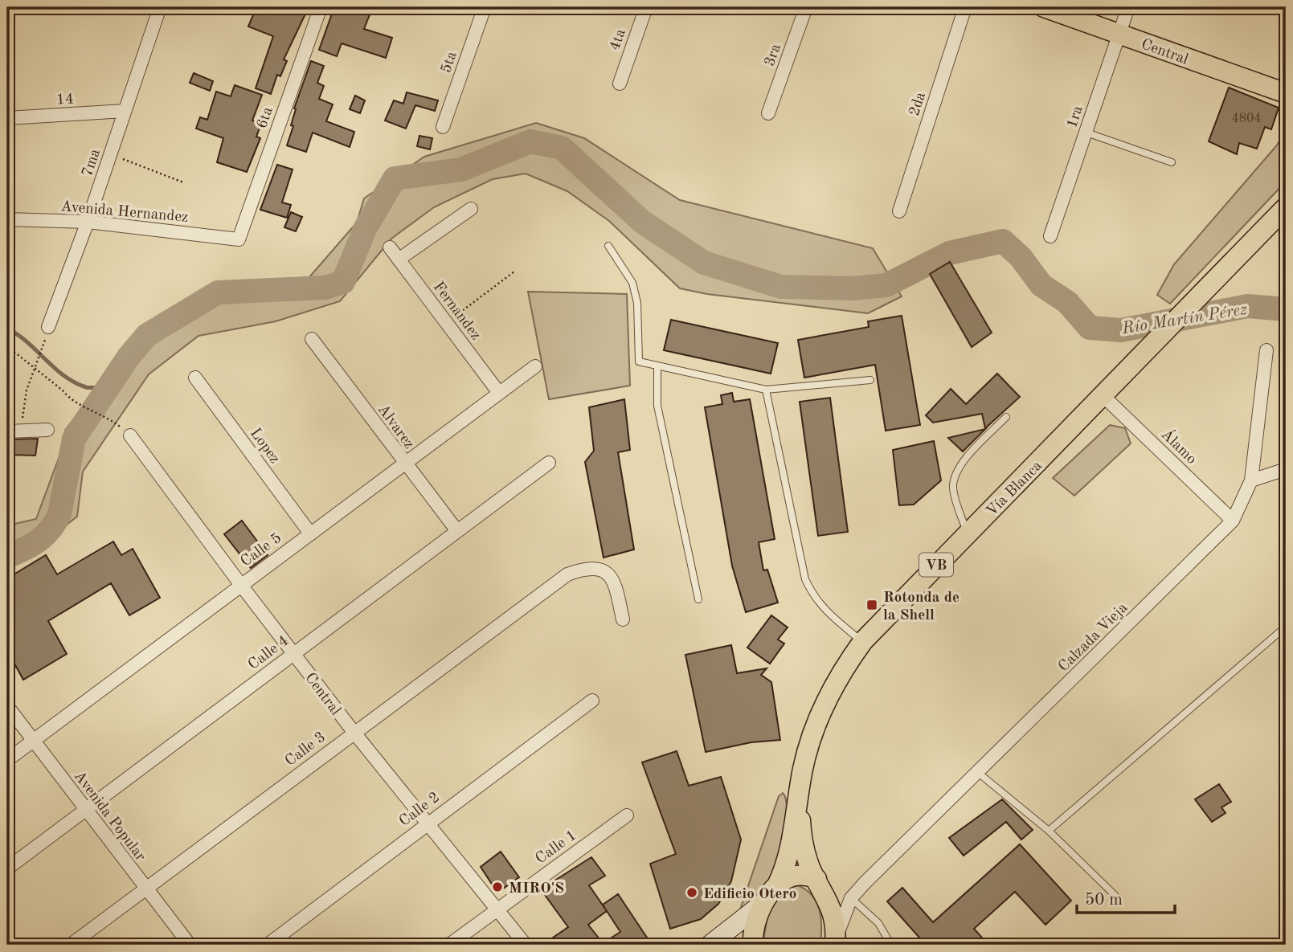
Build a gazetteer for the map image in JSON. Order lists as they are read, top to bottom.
{
  "streets": {
    "main road": ["Central", "Vía Blanca", "VB"],
    "street": [
      "4ta",
      "3ra",
      "5ta",
      "14",
      "2da",
      "1ra",
      "6ta",
      "7ma",
      "Avenida Hernandez",
      "Fernandez",
      "Alvarez",
      "Lopez",
      "Álamo",
      "Calle 5",
      "Calzada Vieja",
      "Calle 4",
      "Calle 3",
      "Calle 2",
      "Avenida Popular",
      "Calle 1"
    ]
  },
  "crossings": [
    ["Central", "1ra"],
    ["Central", "Calle 5"],
    ["Central", "Calle 4"],
    ["Central", "Calle 3"],
    ["Central", "Calle 2"],
    ["Central", "Calle 1"],
    ["14", "7ma"],
    ["6ta", "Avenida Hernandez"],
    ["7ma", "Avenida Hernandez"],
    ["Fernandez", "Calle 5"],
    ["Alvarez", "Calle 5"],
    ["Alvarez", "Calle 4"],
    ["Lopez", "Calle 5"],
    ["Álamo", "Vía Blanca"],
    ["Álamo", "Calzada Vieja"],
    ["Vía Blanca", "VB"],
    ["Calle 5", "Avenida Popular"],
    ["VB", "Calzada Vieja"],
    ["Calle 4", "Avenida Popular"],
    ["Calle 3", "Avenida Popular"]
  ],
  "water": ["Río Martín Pérez"],
  "places": {
    "transit": ["Rotonda de la Shell"],
    "other": ["MIRO'S", "Edificio Otero"]
  },
  "house_numbers": ["4804"],
  "scale_bar": "50 m"
}
